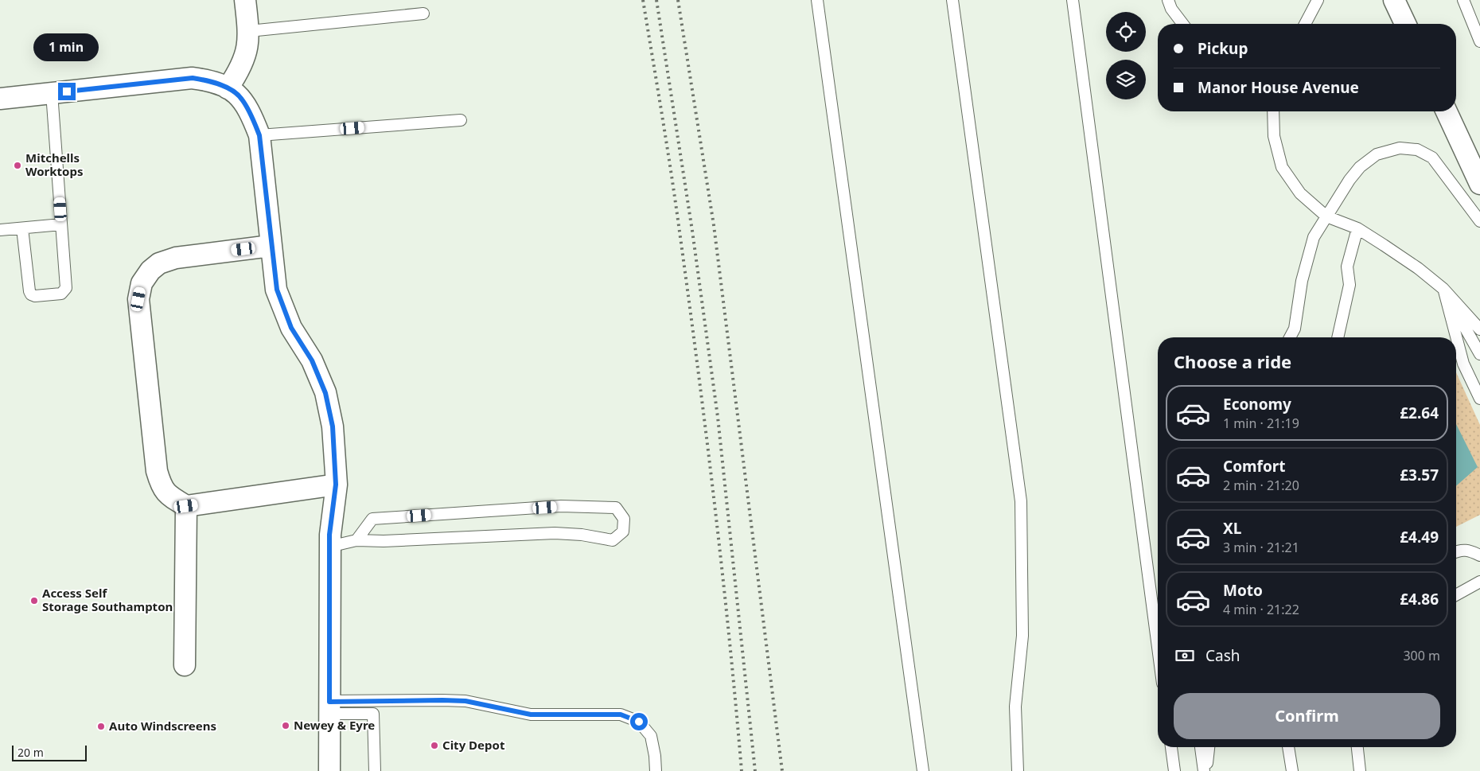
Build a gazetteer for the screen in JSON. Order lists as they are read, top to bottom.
{
  "places": [
    "Mitchells Worktops",
    "Access Self Storage Southampton",
    "Newey & Eyre",
    "Auto Windscreens",
    "City Depot"
  ],
  "scale_bar": "20 m",
  "page": {
    "banner": ["Pickup", "Manor House Avenue"],
    "bubble": "1 min",
    "heading": "Choose a ride",
    "list": [
      {
        "name": "Economy",
        "note": "1 min · 21:19",
        "value": "£2.64"
      },
      {
        "name": "Comfort",
        "note": "2 min · 21:20",
        "value": "£3.57"
      },
      {
        "name": "XL",
        "note": "3 min · 21:21",
        "value": "£4.49"
      },
      {
        "name": "Moto",
        "note": "4 min · 21:22",
        "value": "£4.86"
      }
    ],
    "pay": ["Cash", "300 m"],
    "buttons": "Confirm",
    "scale": "20 m"
  }
}
